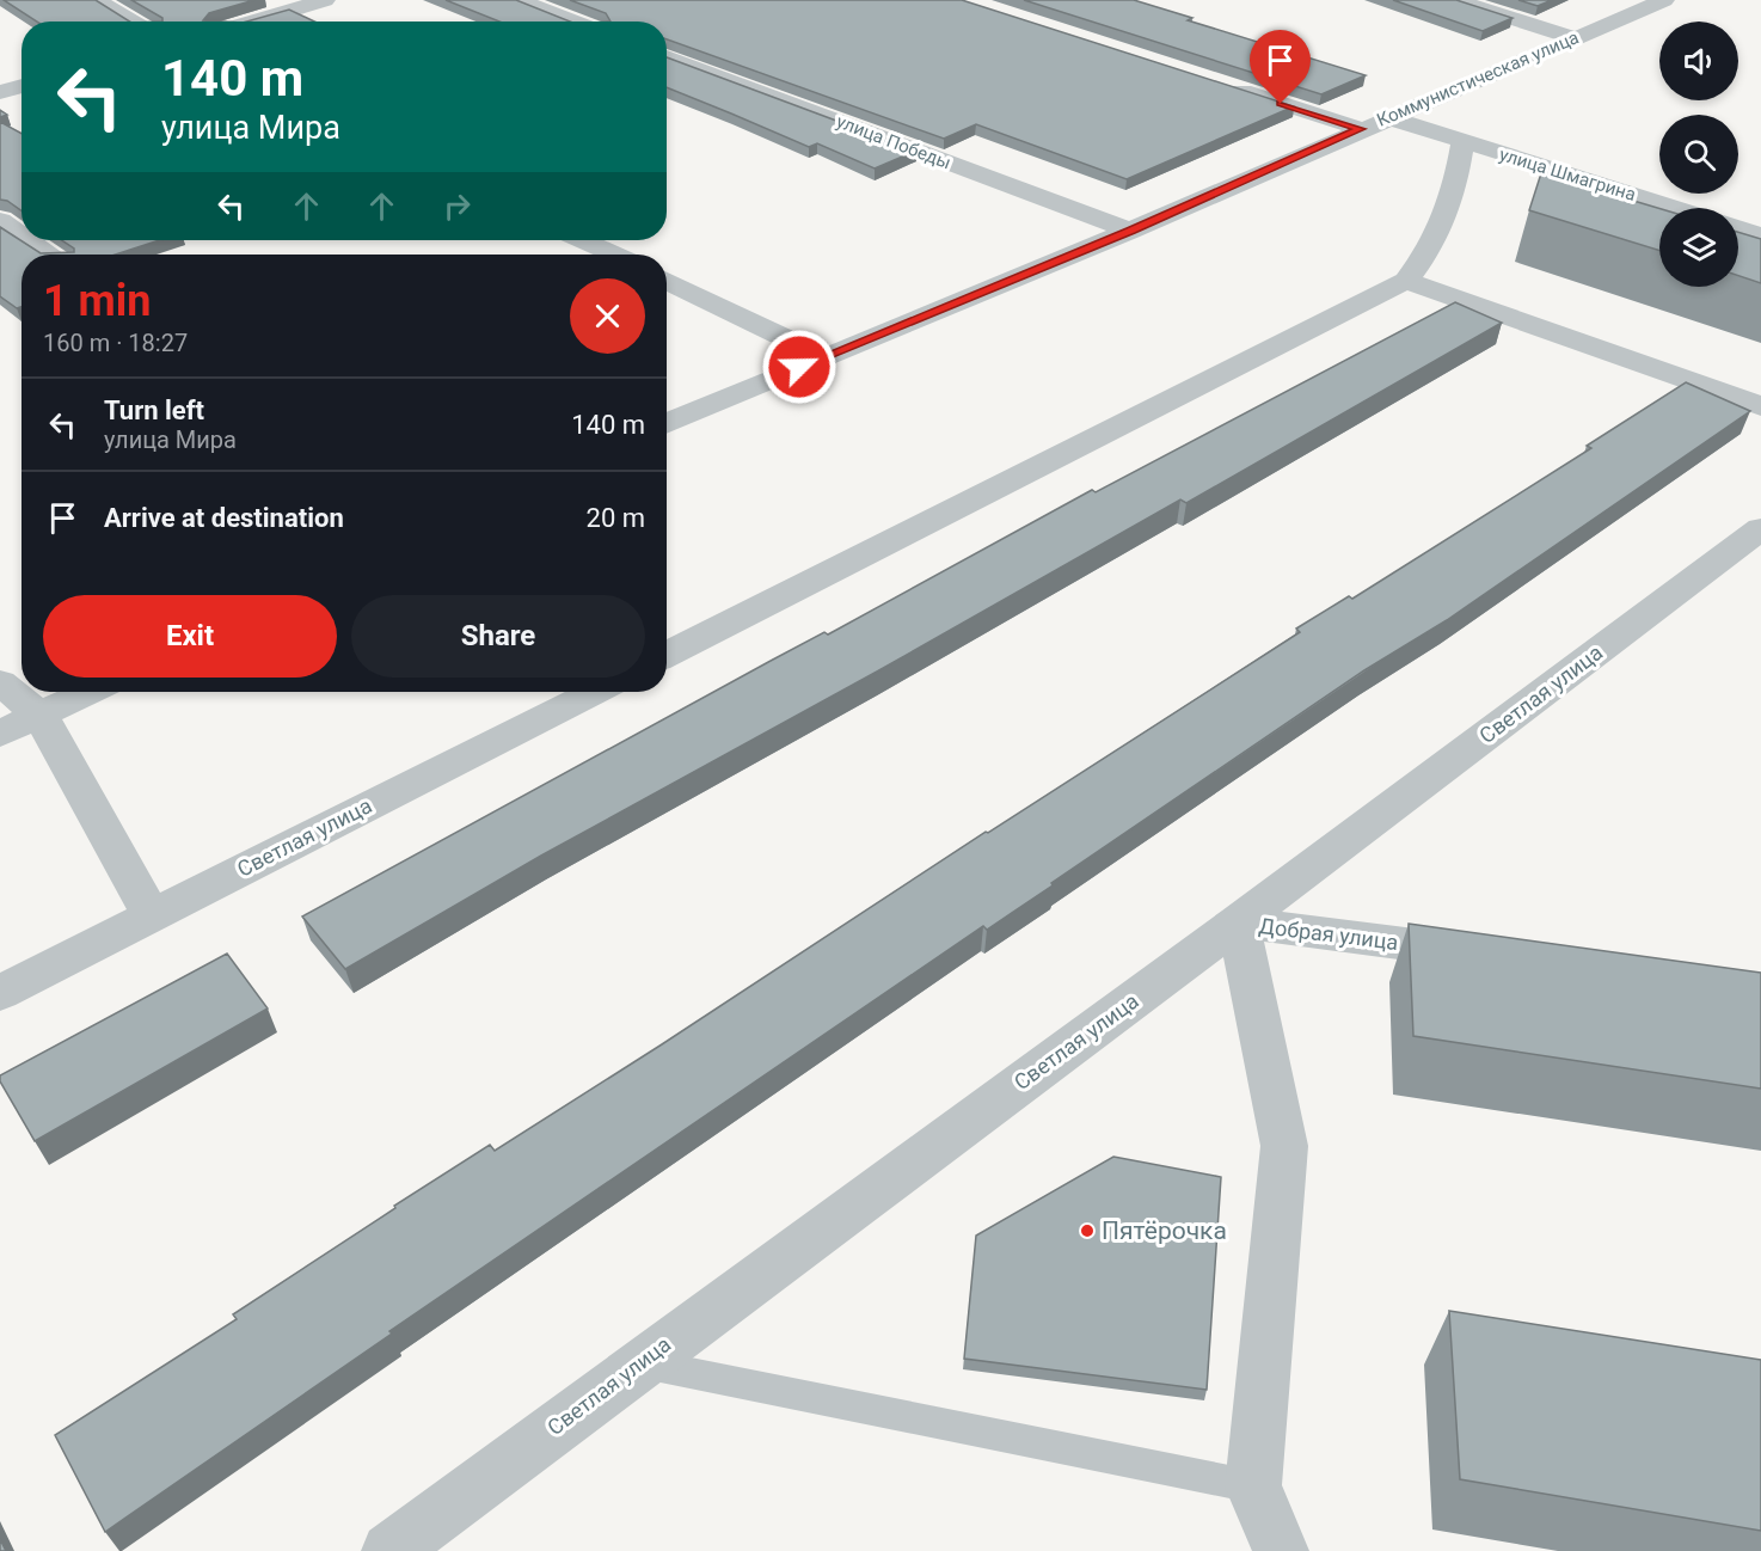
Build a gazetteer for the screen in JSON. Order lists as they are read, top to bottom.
{
  "streets": {
    "street": [
      "Коммунистическая улица",
      "улица Победы",
      "улица Шмагрина",
      "Светлая улица",
      "Добрая улица"
    ]
  },
  "crossings": [
    ["Коммунистическая улица", "улица Победы"],
    ["Коммунистическая улица", "улица Шмагрина"],
    ["Светлая улица", "Добрая улица"]
  ],
  "places": ["Пятёрочка"],
  "page": {
    "turn": ["140 m", "улица Мира"],
    "heading": ["1 min", "160 m · 18:27"],
    "list": [
      {
        "name": "Turn left",
        "note": "улица Мира",
        "value": "140 m"
      },
      {
        "name": "Arrive at destination",
        "value": "20 m"
      }
    ],
    "buttons": ["Exit", "Share"]
  }
}
